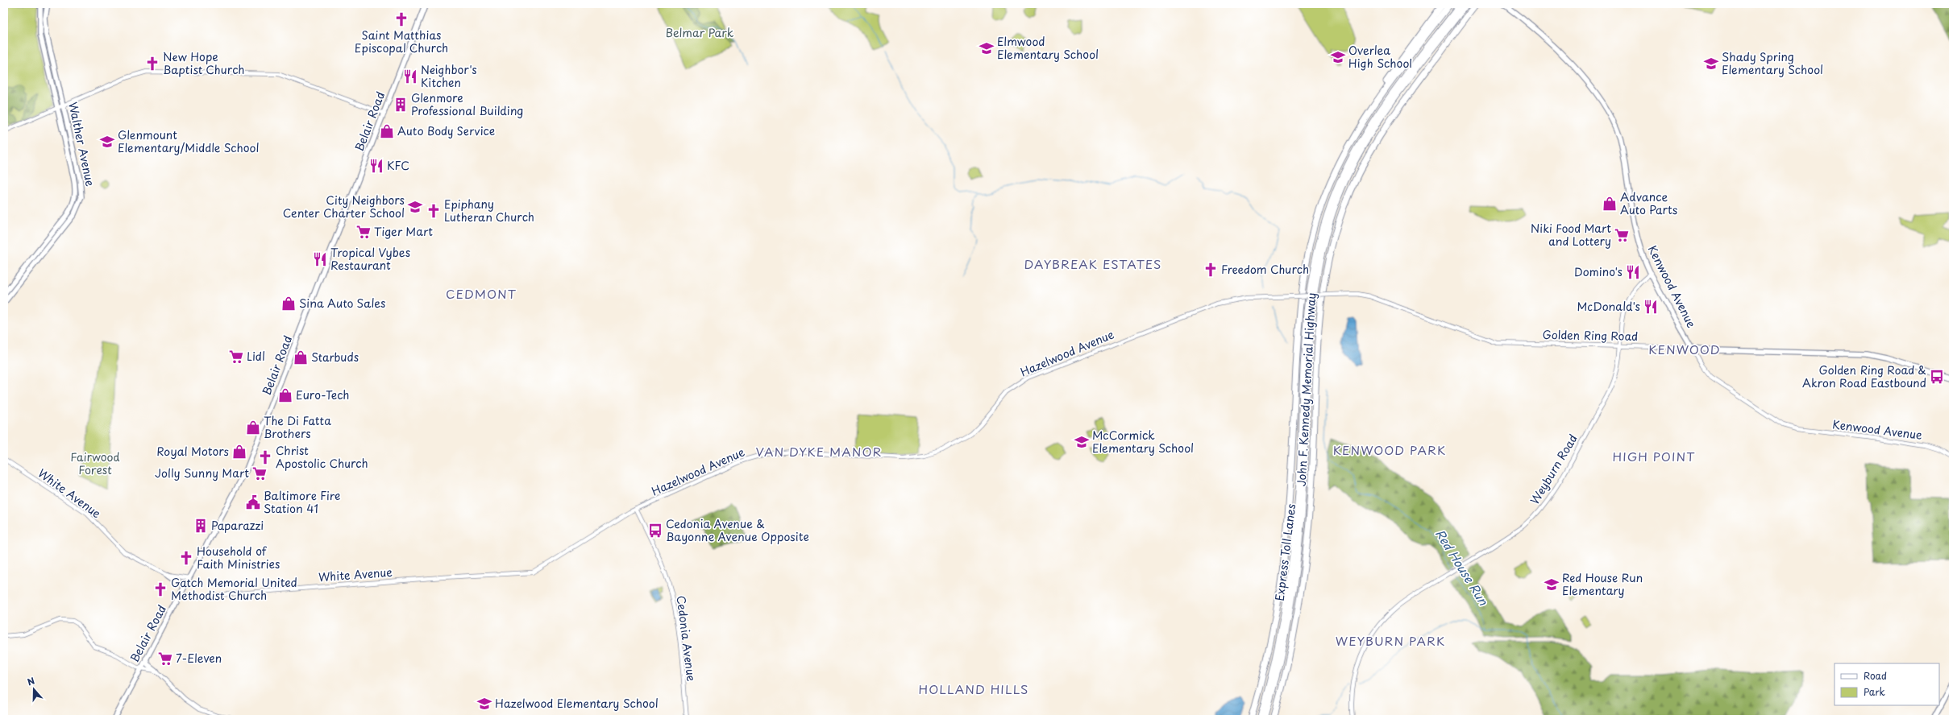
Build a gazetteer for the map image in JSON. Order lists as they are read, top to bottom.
{
  "streets": {
    "highway": ["John F. Kennedy Memorial Highway", "Express Toll Lanes"],
    "main road": [
      "Belair Road",
      "Walther Avenue",
      "Kenwood Avenue",
      "Golden Ring Road"
    ],
    "street": [
      "Hazelwood Avenue",
      "Weyburn Road",
      "White Avenue",
      "Cedonia Avenue"
    ]
  },
  "crossings": [
    ["Belair Road", "White Avenue"],
    ["Kenwood Avenue", "Golden Ring Road"],
    ["Kenwood Avenue", "Weyburn Road"],
    ["Golden Ring Road", "Hazelwood Avenue"],
    ["Golden Ring Road", "Weyburn Road"],
    ["Hazelwood Avenue", "White Avenue"],
    ["Hazelwood Avenue", "Cedonia Avenue"]
  ],
  "districts": [
    "DAYBREAK ESTATES",
    "CEDMONT",
    "KENWOOD",
    "KENWOOD PARK",
    "VAN DYKE MANOR",
    "HIGH POINT",
    "WEYBURN PARK",
    "HOLLAND HILLS"
  ],
  "water": ["Red House Run"],
  "parks": ["Belmar Park", "Fairwood Forest"],
  "places": {
    "church": [
      "Saint Matthias Episcopal Church",
      "New Hope Baptist Church",
      "Epiphany Lutheran Church",
      "Freedom Church",
      "Christ Apostolic Church",
      "Household of Faith Ministries",
      "Gatch Memorial United Methodist Church"
    ],
    "school or university": [
      "Elmwood Elementary School",
      "Overlea High School",
      "Shady Spring Elementary School",
      "Glenmount Elementary/Middle School",
      "City Neighbors Center Charter School",
      "McCormick Elementary School",
      "Red House Run Elementary",
      "Hazelwood Elementary School"
    ],
    "restaurant": [
      "Neighbor's Kitchen",
      "KFC",
      "Tropical Vybes Restaurant",
      "Domino's",
      "McDonald's"
    ],
    "building": ["Glenmore Professional Building", "Paparazzi"],
    "shop": [
      "Auto Body Service",
      "Advance Auto Parts",
      "Sina Auto Sales",
      "Starbuds",
      "Euro-Tech",
      "The Di Fatta Brothers",
      "Royal Motors"
    ],
    "supermarket": [
      "Tiger Mart",
      "Niki Food Mart and Lottery",
      "Lidl",
      "Jolly Sunny Mart",
      "7-Eleven"
    ],
    "bus stop": ["Golden Ring Road & Akron Road Eastbound", "Cedonia Avenue & Bayonne Avenue Opposite"],
    "public building": ["Baltimore Fire Station 41"]
  },
  "legend": ["Road", "Park"],
  "north": "top"
}
